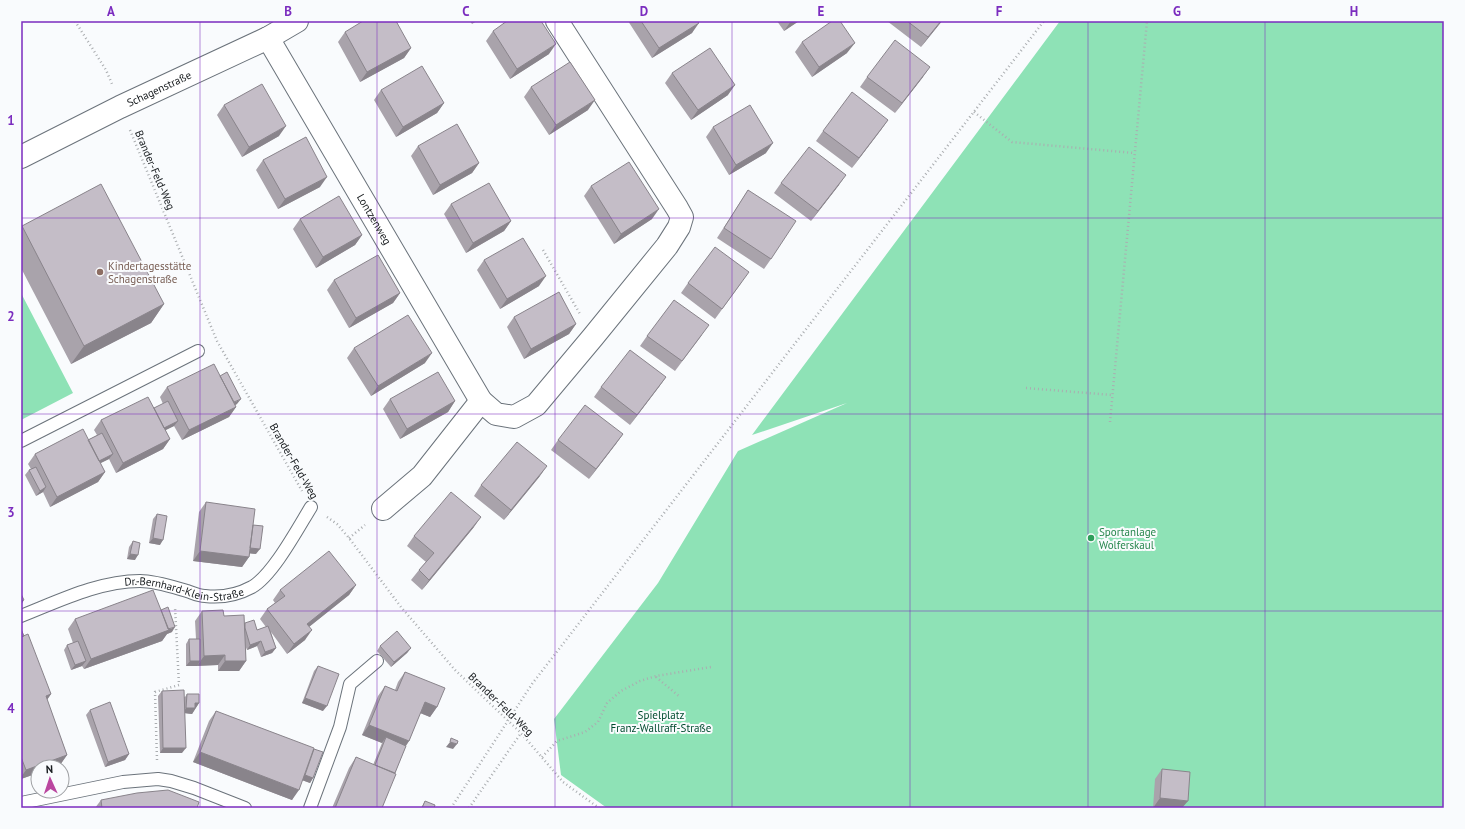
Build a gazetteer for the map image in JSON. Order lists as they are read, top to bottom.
{
  "streets": {
    "street": ["Schagenstraße", "Lontzenweg"],
    "lane": ["Dr.-Bernhard-Klein-Straße"],
    "path": ["Brander-Feld-Weg"]
  },
  "crossings": [
    ["Schagenstraße", "Brander-Feld-Weg"],
    ["Schagenstraße", "Lontzenweg"],
    ["Brander-Feld-Weg", "Dr.-Bernhard-Klein-Straße"]
  ],
  "parks": ["Spielplatz Franz-Wallraff-Straße"],
  "places": ["Kindertagesstätte Schagenstraße", "Sportanlage Wolferskaul"],
  "north": "top",
  "grid": {
    "columns": [
      "A",
      "B",
      "C",
      "D",
      "E",
      "F",
      "G",
      "H"
    ],
    "rows": [
      "1",
      "2",
      "3",
      "4"
    ]
  }
}
